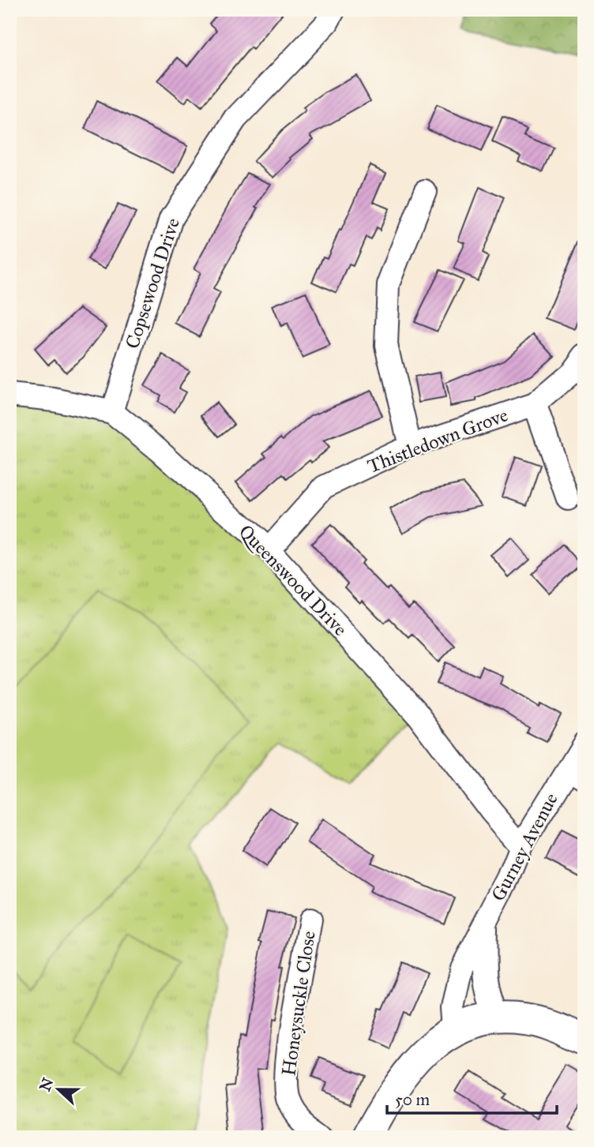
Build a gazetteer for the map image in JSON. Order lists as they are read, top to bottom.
{
  "streets": {
    "street": [
      "Copsewood Drive",
      "Thistledown Grove",
      "Queenswood Drive",
      "Gurney Avenue",
      "Honeysuckle Close"
    ]
  },
  "crossings": [
    ["Copsewood Drive", "Queenswood Drive"],
    ["Thistledown Grove", "Queenswood Drive"],
    ["Queenswood Drive", "Gurney Avenue"]
  ],
  "scale_bar": "50 m",
  "north": "left"
}
